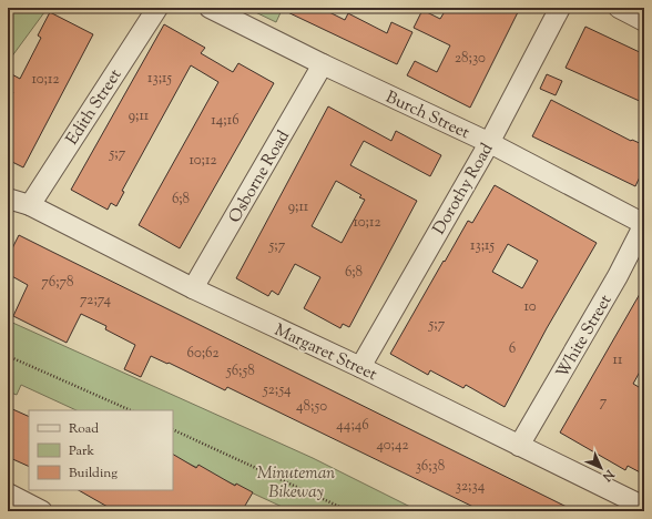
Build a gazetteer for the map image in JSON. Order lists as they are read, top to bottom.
{
  "streets": {
    "street": [
      "Edith Street",
      "Burch Street",
      "Osborne Road",
      "Dorothy Road",
      "White Street",
      "Margaret Street"
    ]
  },
  "crossings": [
    ["Edith Street", "Margaret Street"],
    ["Burch Street", "Osborne Road"],
    ["Burch Street", "Dorothy Road"],
    ["Burch Street", "White Street"],
    ["Osborne Road", "Margaret Street"],
    ["Dorothy Road", "Margaret Street"],
    ["White Street", "Margaret Street"]
  ],
  "parks": ["Minuteman Bikeway"],
  "house_numbers": [
    "28;30",
    "13;15",
    "10;12",
    "9;11",
    "14;16",
    "5;7",
    "10;12",
    "6;8",
    "9;11",
    "10;12",
    "5;7",
    "13;15",
    "6;8",
    "76;78",
    "72;74",
    "10",
    "5;7",
    "6",
    "60;62",
    "11",
    "56;58",
    "52;54",
    "7",
    "48;50",
    "44;46",
    "40;42",
    "36;38",
    "32;34"
  ],
  "legend": ["Road", "Park", "Building"],
  "north": "bottom right"
}
